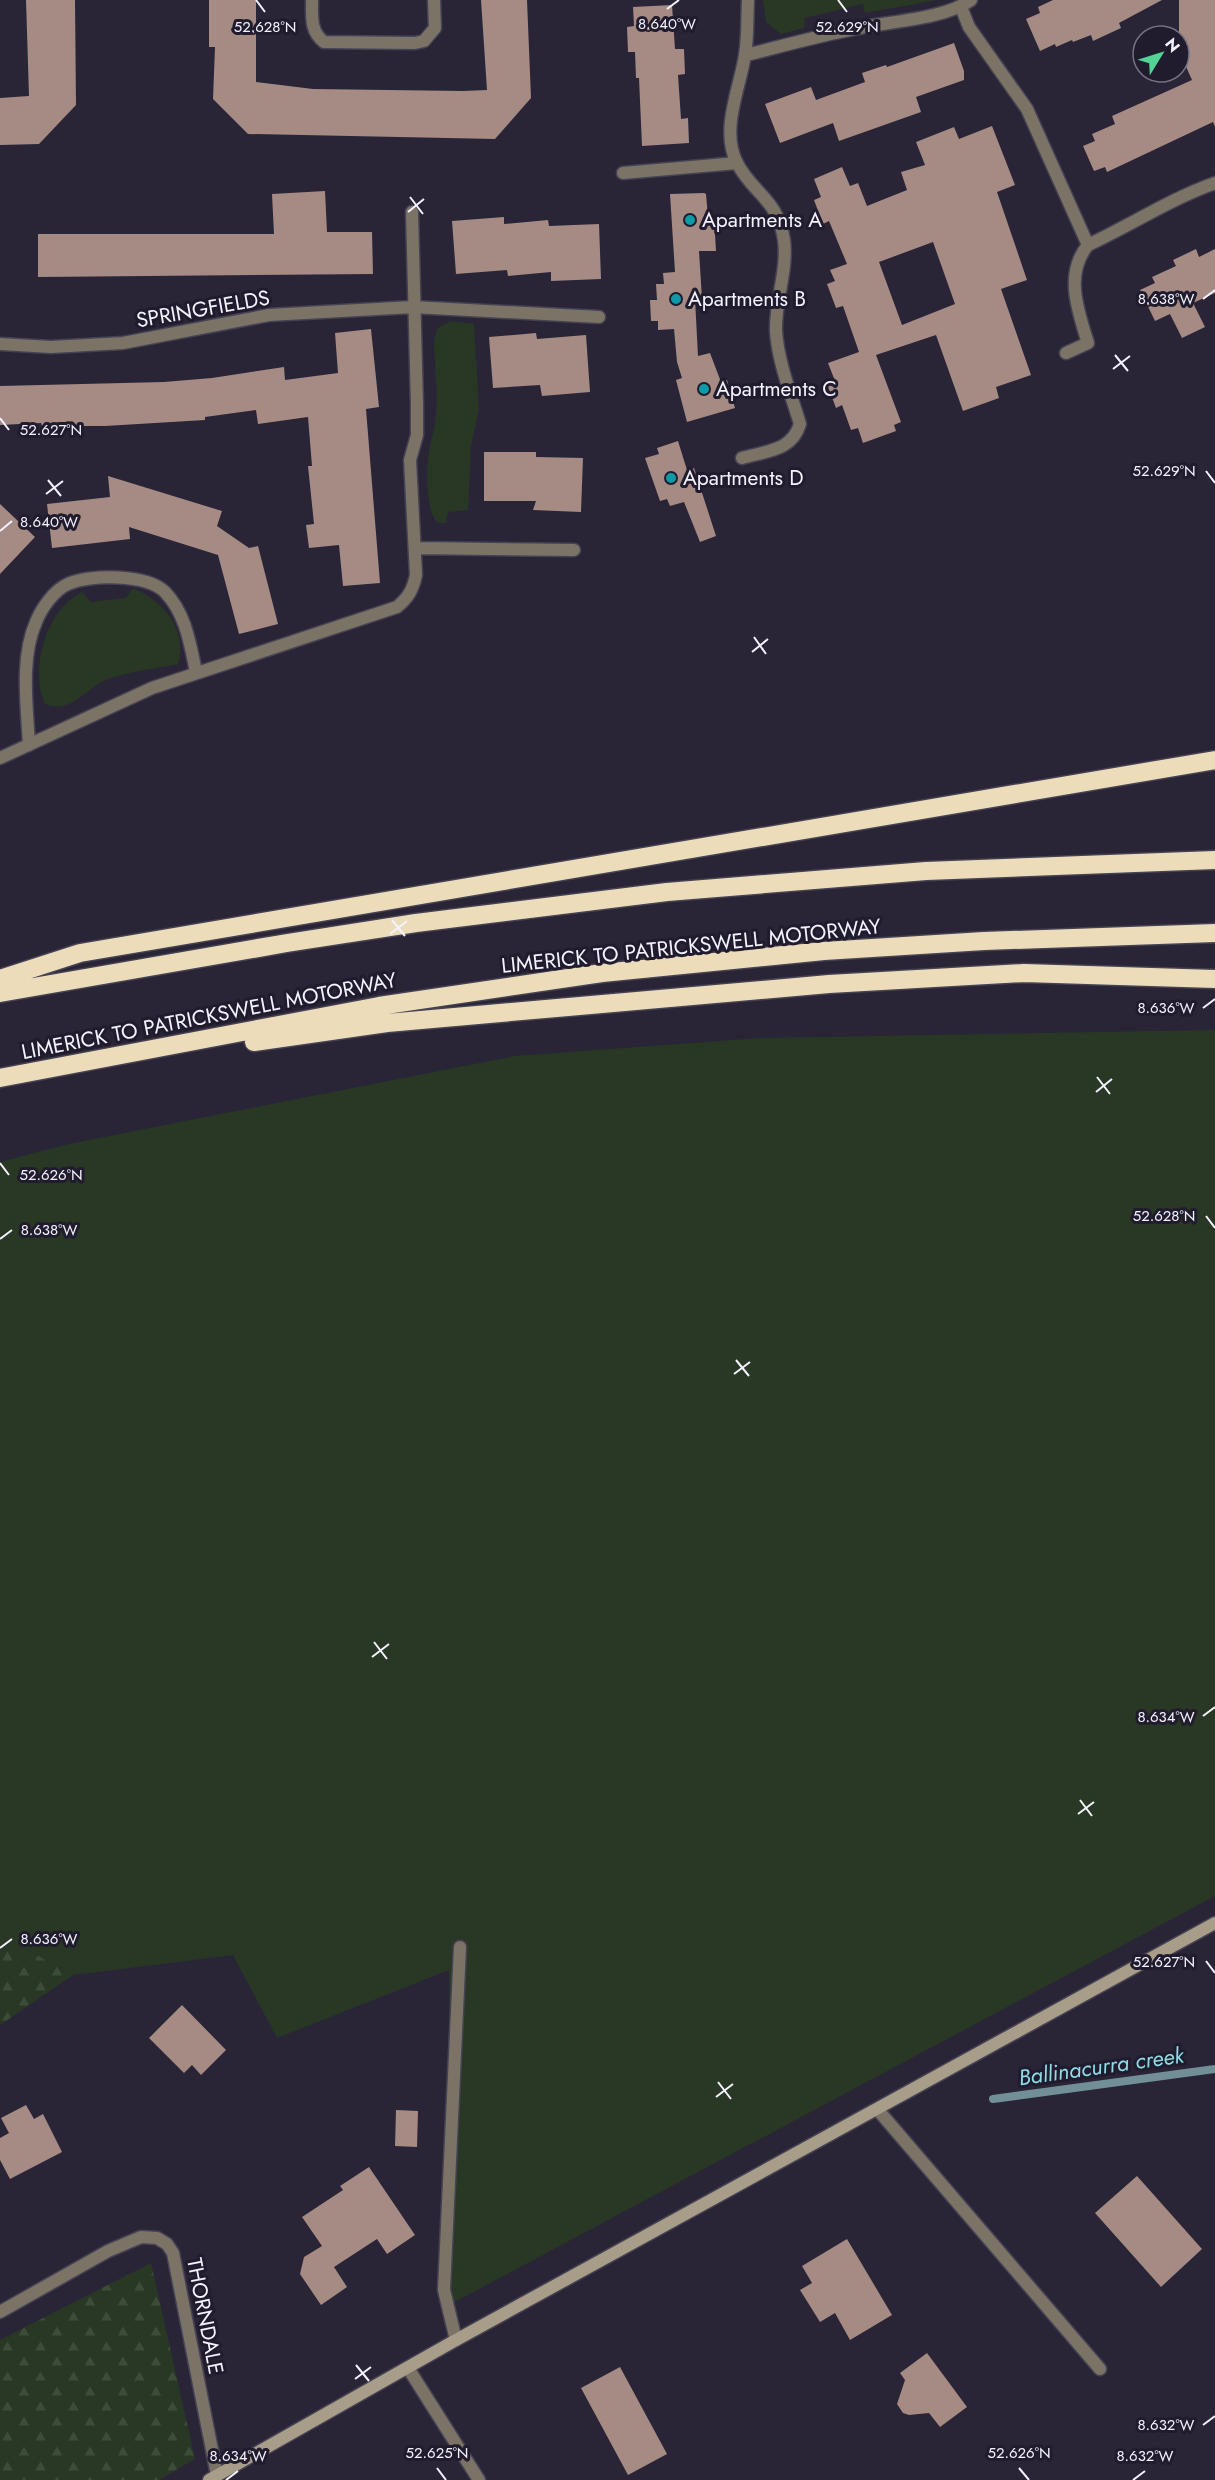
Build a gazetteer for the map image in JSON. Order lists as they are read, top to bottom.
{
  "streets": {
    "highway": ["LIMERICK TO PATRICKSWELL MOTORWAY"],
    "street": ["SPRINGFIELDS", "THORNDALE"]
  },
  "water": ["Ballinacurra creek"],
  "places": [
    "Apartments A",
    "Apartments B",
    "Apartments C",
    "Apartments D"
  ],
  "north": "top right",
  "coordinates": [
    "8.640°W",
    "52.629°N",
    "52.628°N",
    "8.638°W",
    "52.627°N",
    "8.636°W",
    "52.626°N",
    "8.634°W",
    "8.632°W",
    "52.625°N"
  ]
}
